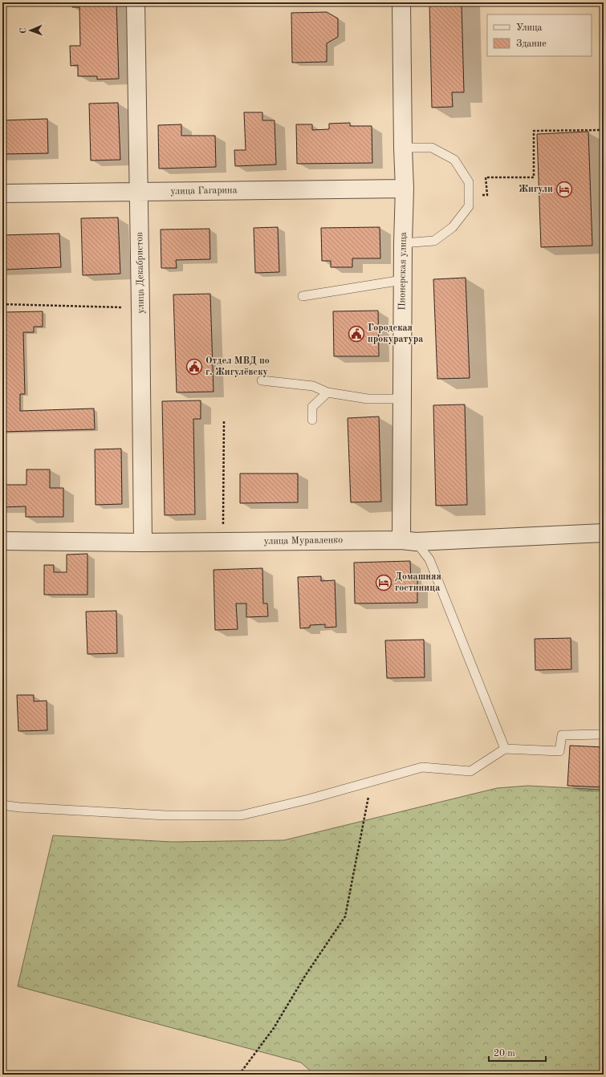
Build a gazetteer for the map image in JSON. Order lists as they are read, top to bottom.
{
  "streets": {
    "street": [
      "улица Гагарина",
      "Пионерская улица",
      "улица Декабристов",
      "улица Муравленко"
    ]
  },
  "crossings": [
    ["улица Гагарина", "Пионерская улица"],
    ["улица Гагарина", "улица Декабристов"],
    ["Пионерская улица", "улица Муравленко"],
    ["улица Декабристов", "улица Муравленко"]
  ],
  "places": {
    "hotel": ["Жигули", "Домашняя гостиница"],
    "public building": ["Городская прокуратура", "Отдел МВД по г. Жигулёвску"]
  },
  "legend": ["Улица", "Здание"],
  "scale_bar": "20 m",
  "north": "left"
}
